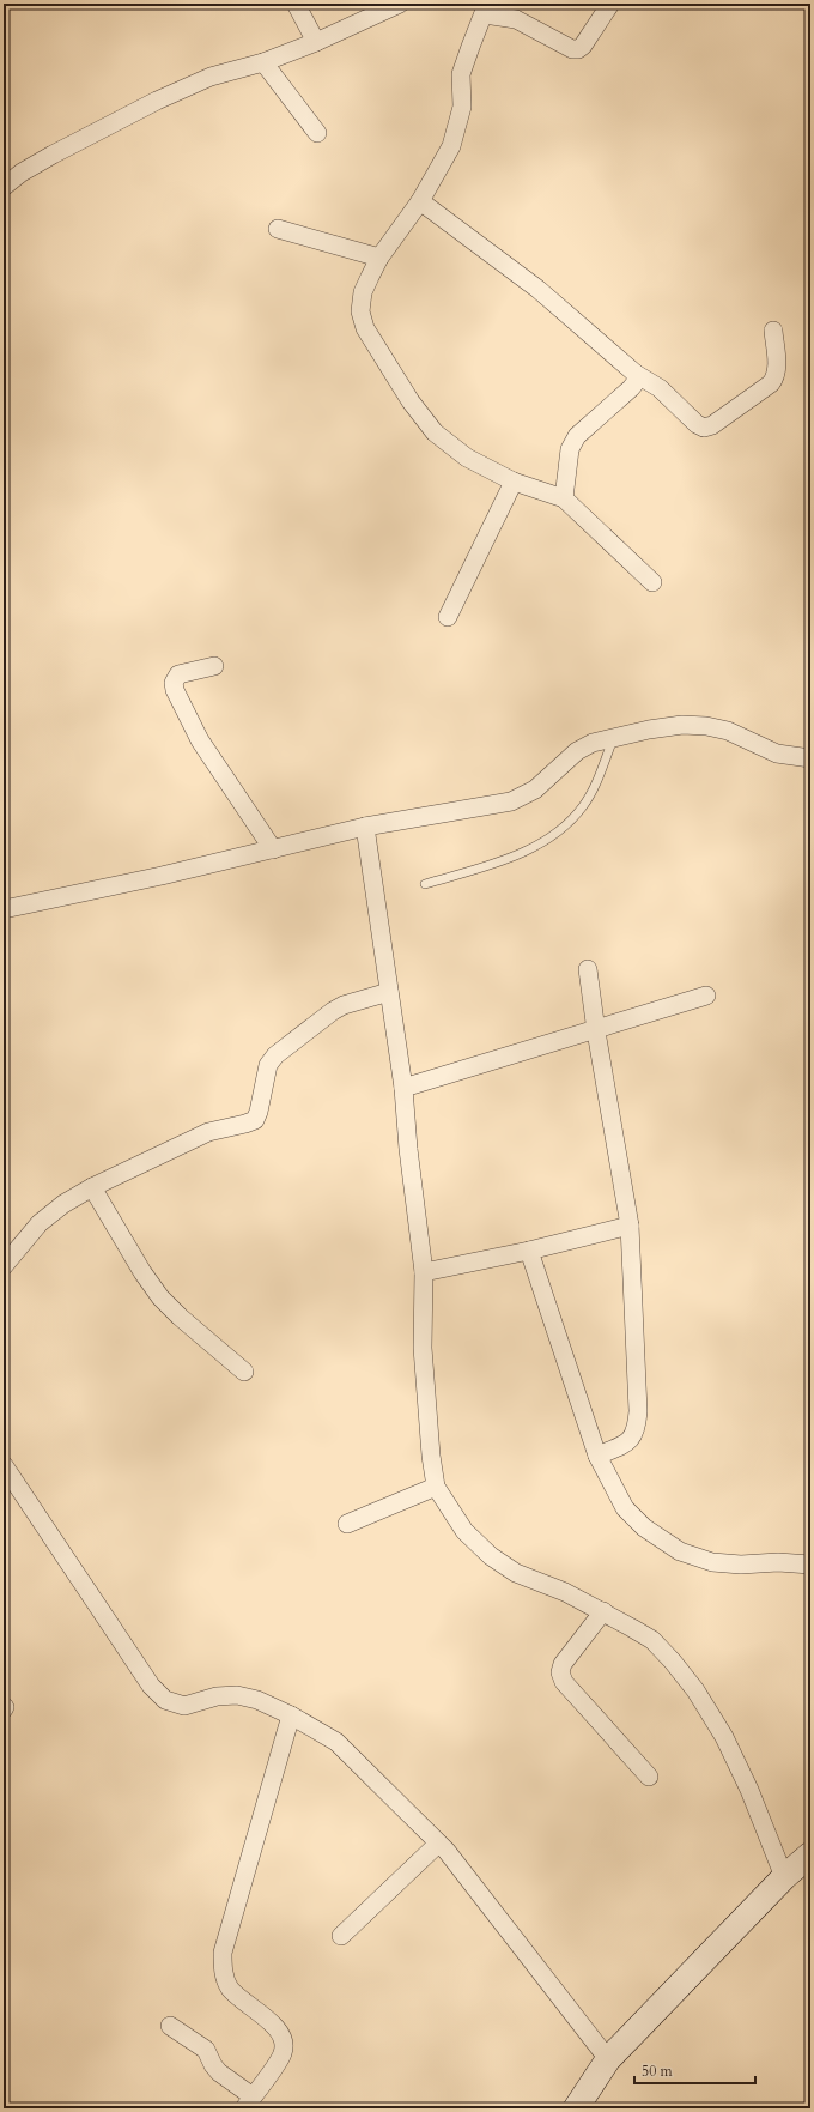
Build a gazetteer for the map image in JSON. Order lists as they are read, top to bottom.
{
  "scale_bar": "50 m"
}
